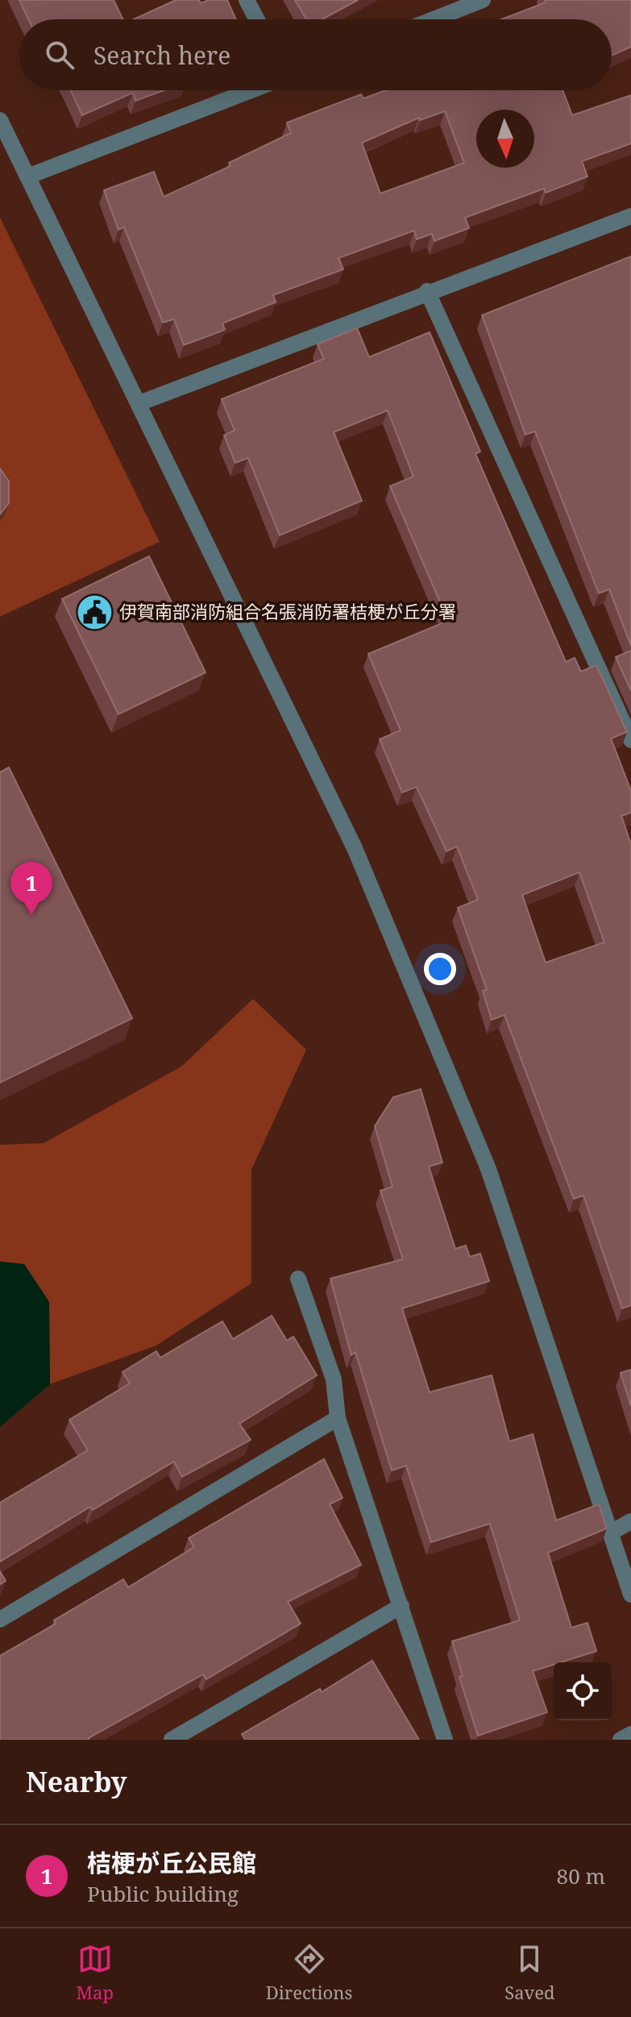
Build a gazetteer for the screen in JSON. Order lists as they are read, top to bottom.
{
  "places": {
    "public building": ["伊賀南部消防組合名張消防署桔梗が丘分署"]
  },
  "north": "bottom",
  "page": {
    "search": "Search here",
    "pins": "1",
    "heading": "Nearby",
    "list": [
      {
        "mark": "1",
        "name": "桔梗が丘公民館",
        "note": "Public building",
        "value": "80 m"
      }
    ],
    "nav": ["Map", "Directions", "Saved"]
  }
}
